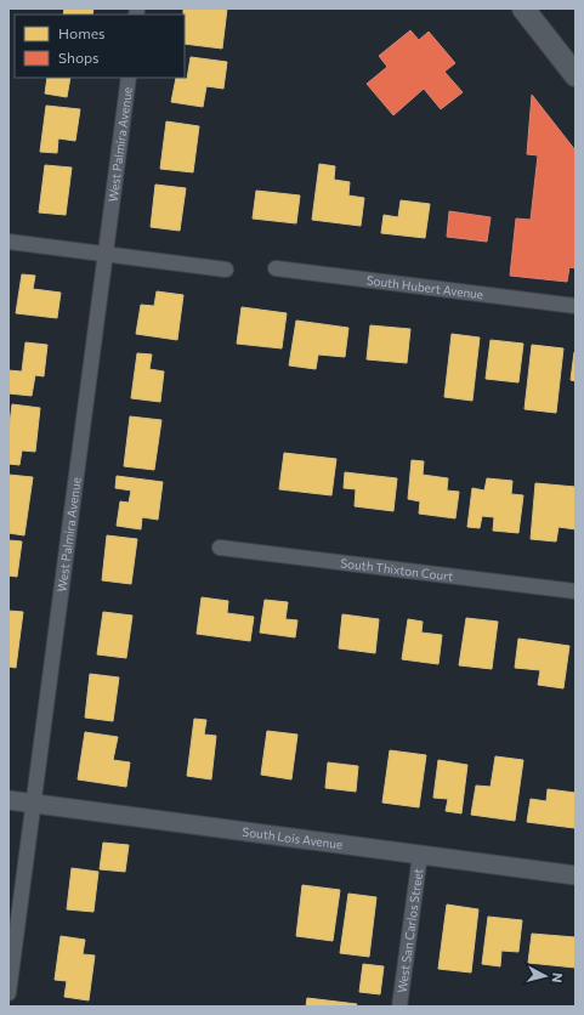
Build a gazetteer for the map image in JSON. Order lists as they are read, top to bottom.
{
  "streets": {
    "street": [
      "West Palmira Avenue",
      "South Hubert Avenue",
      "South Thixton Court",
      "South Lois Avenue",
      "West San Carlos Street"
    ]
  },
  "crossings": [
    ["West Palmira Avenue", "South Lois Avenue"],
    ["South Lois Avenue", "West San Carlos Street"]
  ],
  "legend": ["Homes", "Shops"],
  "north": "right"
}
